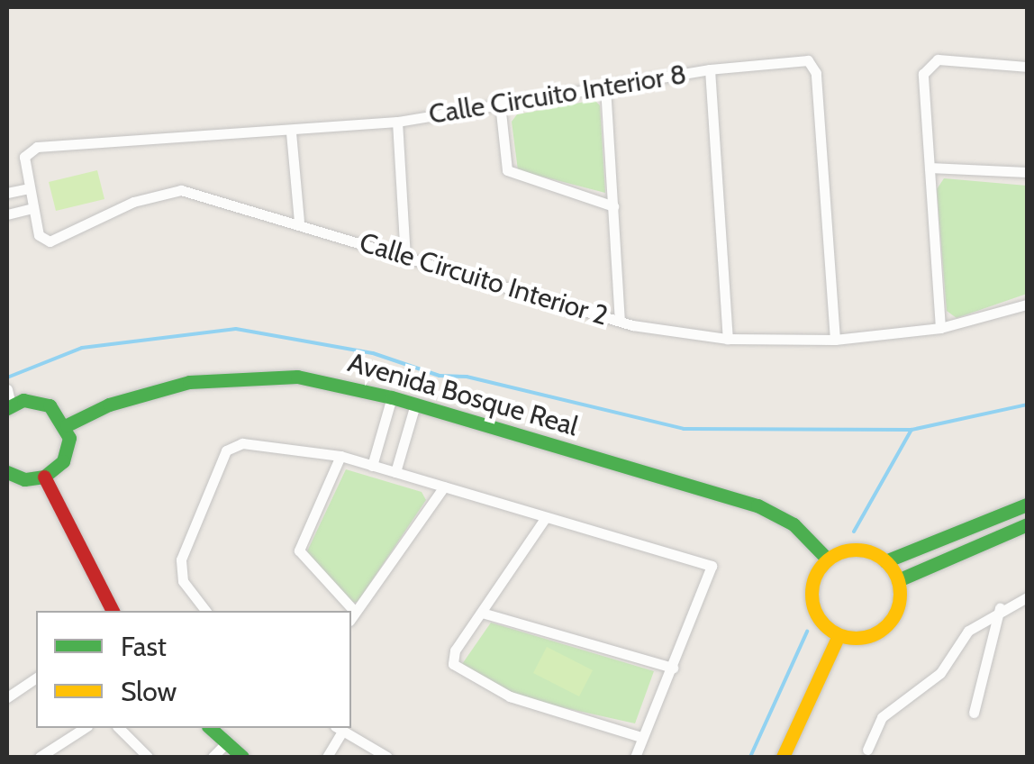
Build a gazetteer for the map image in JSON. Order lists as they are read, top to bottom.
{
  "streets": {
    "street": ["Calle Circuito Interior 8", "Calle Circuito Interior 2", "Avenida Bosque Real"]
  },
  "crossings": [
    ["Calle Circuito Interior 8", "Calle Circuito Interior 2"]
  ],
  "legend": ["Fast", "Slow"]
}
